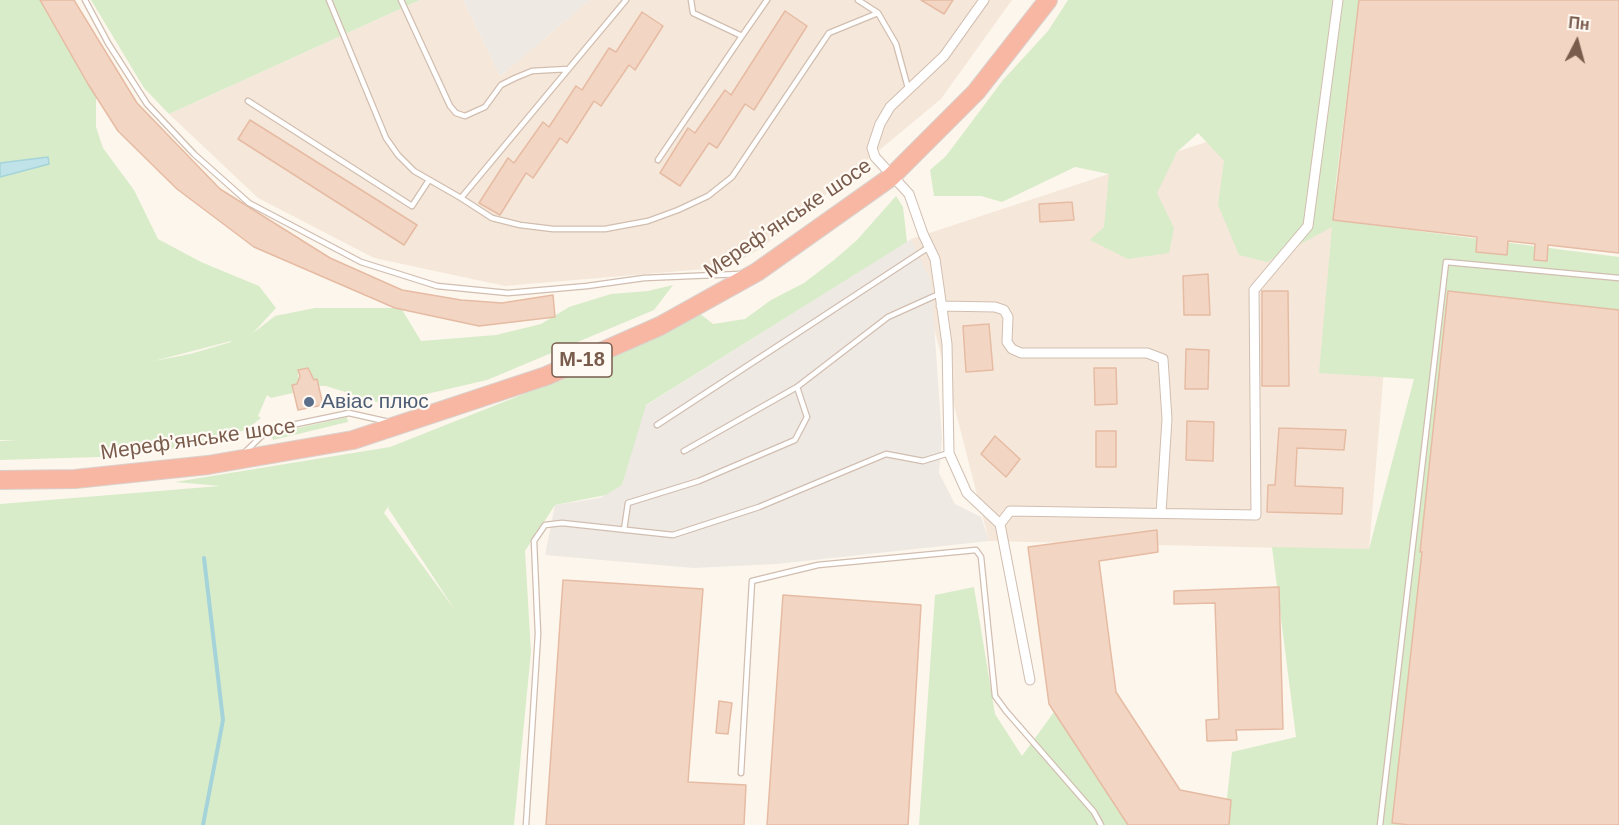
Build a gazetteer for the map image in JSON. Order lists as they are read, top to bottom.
{
  "streets": {
    "highway": ["Мереф’янське шосе", "М-18"]
  },
  "places": ["Авіас плюс"],
  "north": "top"
}
